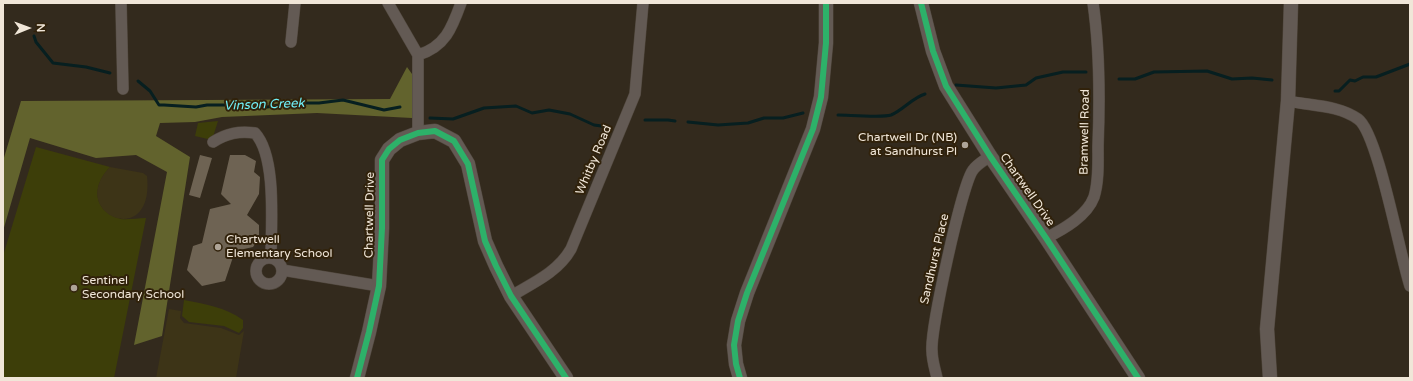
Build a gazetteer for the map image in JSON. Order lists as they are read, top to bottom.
{
  "streets": {
    "street": [
      "Bramwell Road",
      "Whitby Road",
      "Chartwell Drive",
      "Sandhurst Place"
    ]
  },
  "crossings": [
    ["Bramwell Road", "Chartwell Drive"],
    ["Whitby Road", "Chartwell Drive"],
    ["Chartwell Drive", "Sandhurst Place"]
  ],
  "water": ["Vinson Creek"],
  "places": ["Chartwell Dr (NB) at Sandhurst Pl", "Chartwell Elementary School", "Sentinel Secondary School"],
  "north": "right"
}
